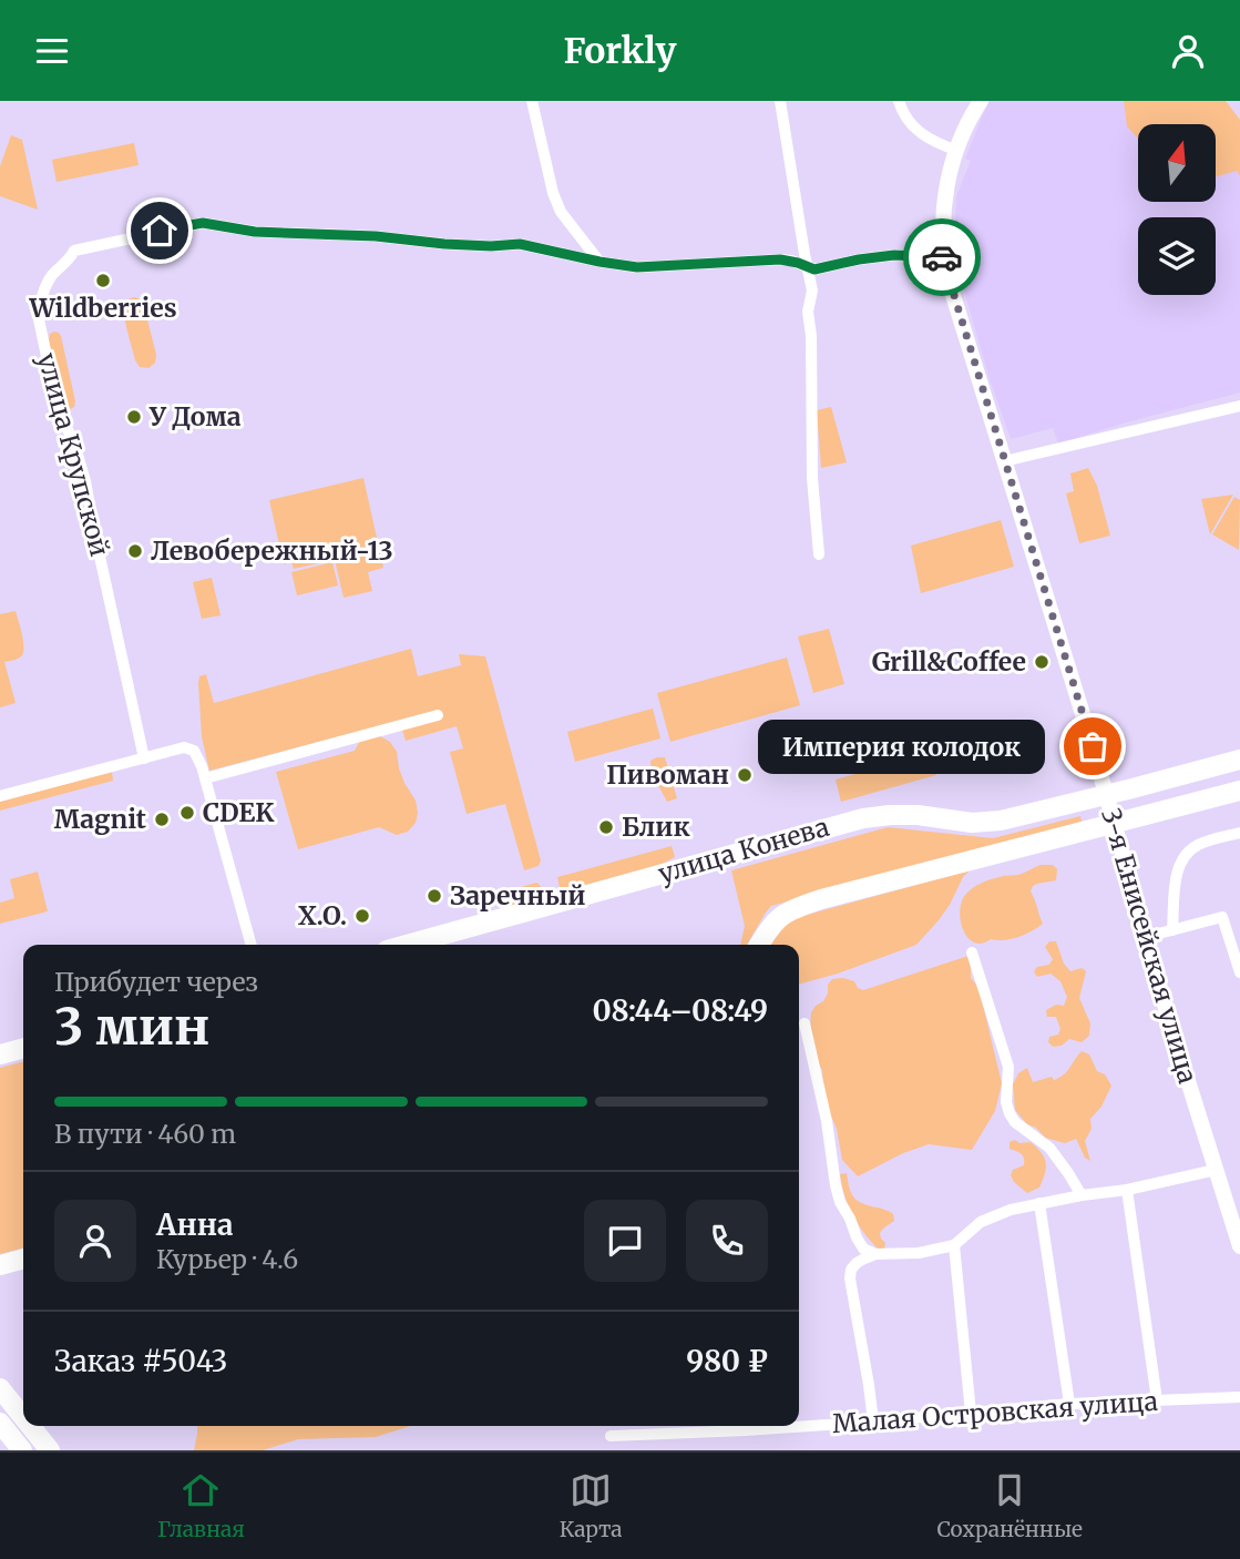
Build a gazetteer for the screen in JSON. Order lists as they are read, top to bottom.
{
  "streets": {
    "main road": ["улица Конева"],
    "street": ["улица Крупской", "3-я Енисейская улица", "Малая Островская улица"]
  },
  "crossings": [
    ["улица Конева", "3-я Енисейская улица"]
  ],
  "places": [
    "Wildberries",
    "У Дома",
    "Левобережный-13",
    "Grill&Coffee",
    "Империя колодок",
    "Пивоман",
    "CDEK",
    "Magnit",
    "Блик",
    "Заречный",
    "X.O."
  ],
  "north": "top",
  "page": {
    "header": "Forkly",
    "bubble": "Империя колодок",
    "heading": ["3 мин", "Прибудет через", "08:44–08:49"],
    "panel": [
      "Анна",
      "Курьер · 4.6",
      "Заказ #5043",
      "980 ₽"
    ],
    "bar": "В пути · 460 m",
    "tabs": ["Главная", "Карта", "Сохранённые"]
  }
}
